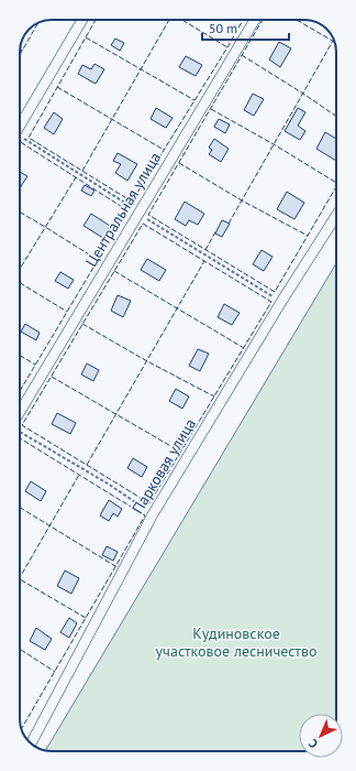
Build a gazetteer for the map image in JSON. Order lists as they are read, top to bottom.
{
  "streets": {
    "street": ["Центральная улица", "Парковая улица"]
  },
  "parks": ["Кудиновское участковое лесничество"],
  "scale_bar": "50 m",
  "north": "bottom left"
}
